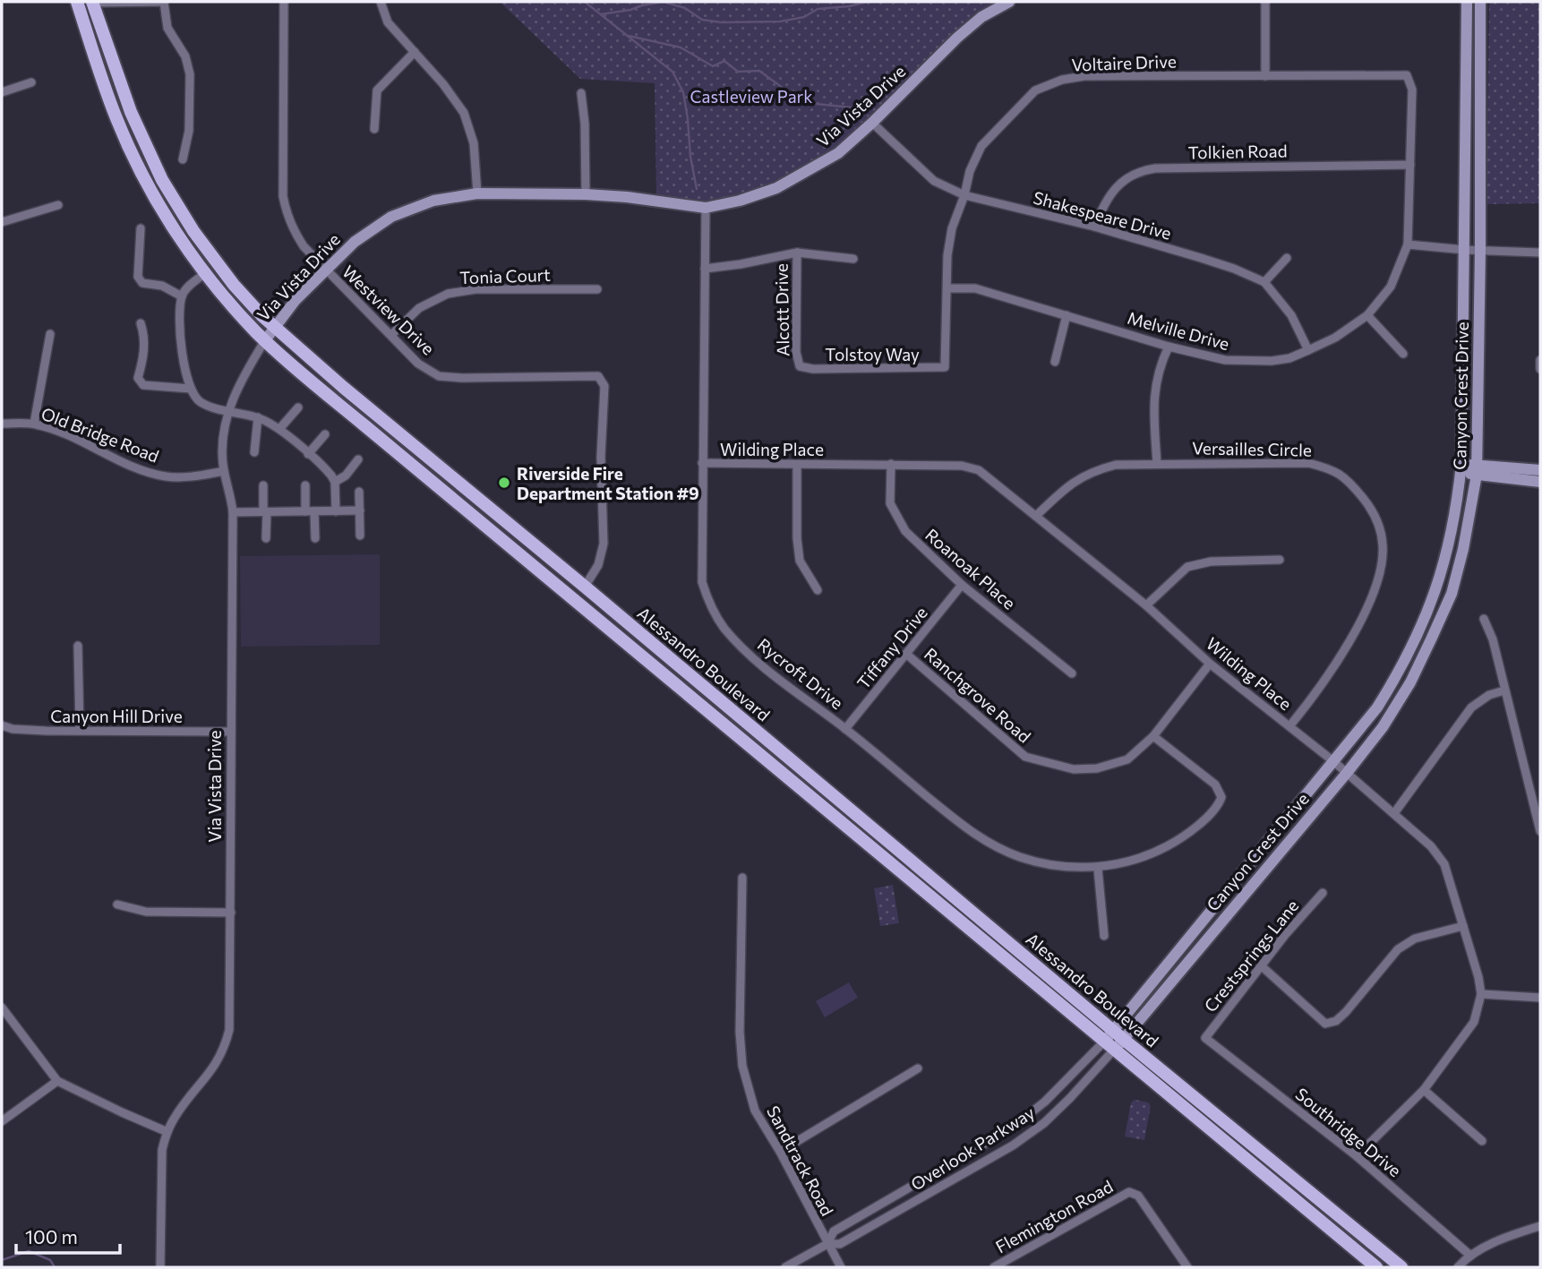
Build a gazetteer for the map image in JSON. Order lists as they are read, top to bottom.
{
  "streets": {
    "main road": ["Via Vista Drive", "Canyon Crest Drive", "Alessandro Boulevard"],
    "street": [
      "Voltaire Drive",
      "Tolkien Road",
      "Shakespeare Drive",
      "Tonia Court",
      "Westview Drive",
      "Alcott Drive",
      "Melville Drive",
      "Tolstoy Way",
      "Old Bridge Road",
      "Wilding Place",
      "Versailles Circle",
      "Roanoak Place",
      "Tiffany Drive",
      "Rycroft Drive",
      "Ranchgrove Road",
      "Canyon Hill Drive",
      "Crestsprings Lane",
      "Southridge Drive",
      "Overlook Parkway",
      "Sandtrack Road",
      "Flemington Road"
    ]
  },
  "crossings": [
    ["Voltaire Drive", "Shakespeare Drive"],
    ["Voltaire Drive", "Melville Drive"],
    ["Voltaire Drive", "Tolstoy Way"],
    ["Via Vista Drive", "Shakespeare Drive"],
    ["Via Vista Drive", "Westview Drive"],
    ["Via Vista Drive", "Old Bridge Road"],
    ["Via Vista Drive", "Alessandro Boulevard"],
    ["Via Vista Drive", "Rycroft Drive"],
    ["Via Vista Drive", "Canyon Hill Drive"],
    ["Tolkien Road", "Shakespeare Drive"],
    ["Tolkien Road", "Melville Drive"],
    ["Shakespeare Drive", "Melville Drive"],
    ["Tonia Court", "Westview Drive"],
    ["Westview Drive", "Alessandro Boulevard"],
    ["Alcott Drive", "Tolstoy Way"],
    ["Canyon Crest Drive", "Wilding Place"],
    ["Canyon Crest Drive", "Alessandro Boulevard"],
    ["Canyon Crest Drive", "Overlook Parkway"],
    ["Wilding Place", "Versailles Circle"],
    ["Wilding Place", "Roanoak Place"],
    ["Wilding Place", "Rycroft Drive"],
    ["Wilding Place", "Ranchgrove Road"],
    ["Wilding Place", "Southridge Drive"],
    ["Roanoak Place", "Tiffany Drive"],
    ["Tiffany Drive", "Rycroft Drive"],
    ["Tiffany Drive", "Ranchgrove Road"],
    ["Alessandro Boulevard", "Overlook Parkway"],
    ["Rycroft Drive", "Ranchgrove Road"],
    ["Crestsprings Lane", "Southridge Drive"],
    ["Overlook Parkway", "Sandtrack Road"]
  ],
  "parks": ["Castleview Park"],
  "places": ["Riverside Fire Department Station #9"],
  "scale_bar": "100 m"
}
